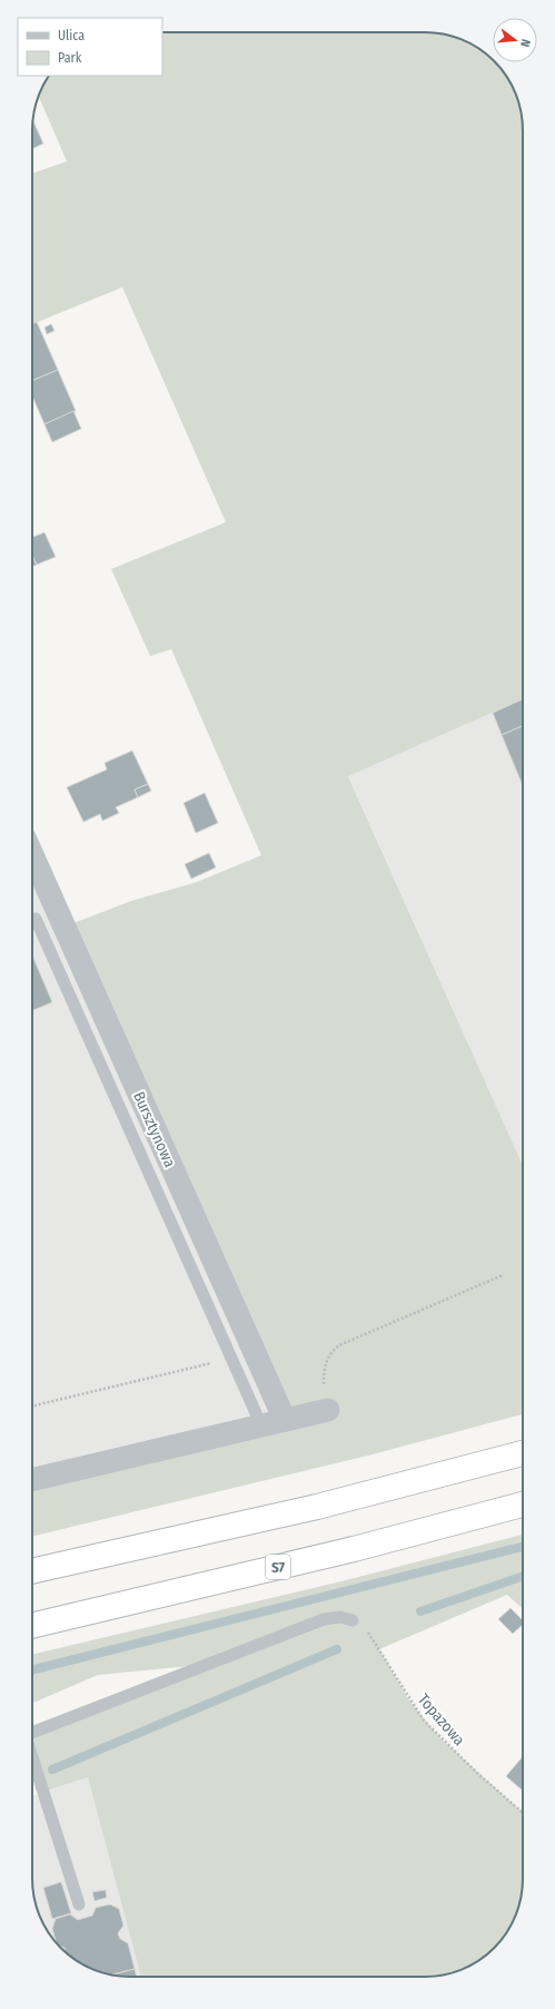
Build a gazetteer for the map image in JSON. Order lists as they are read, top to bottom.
{
  "streets": {
    "highway": ["S7"],
    "street": ["Bursztynowa"],
    "path": ["Topazowa"]
  },
  "legend": ["Ulica", "Park"],
  "north": "right"
}
